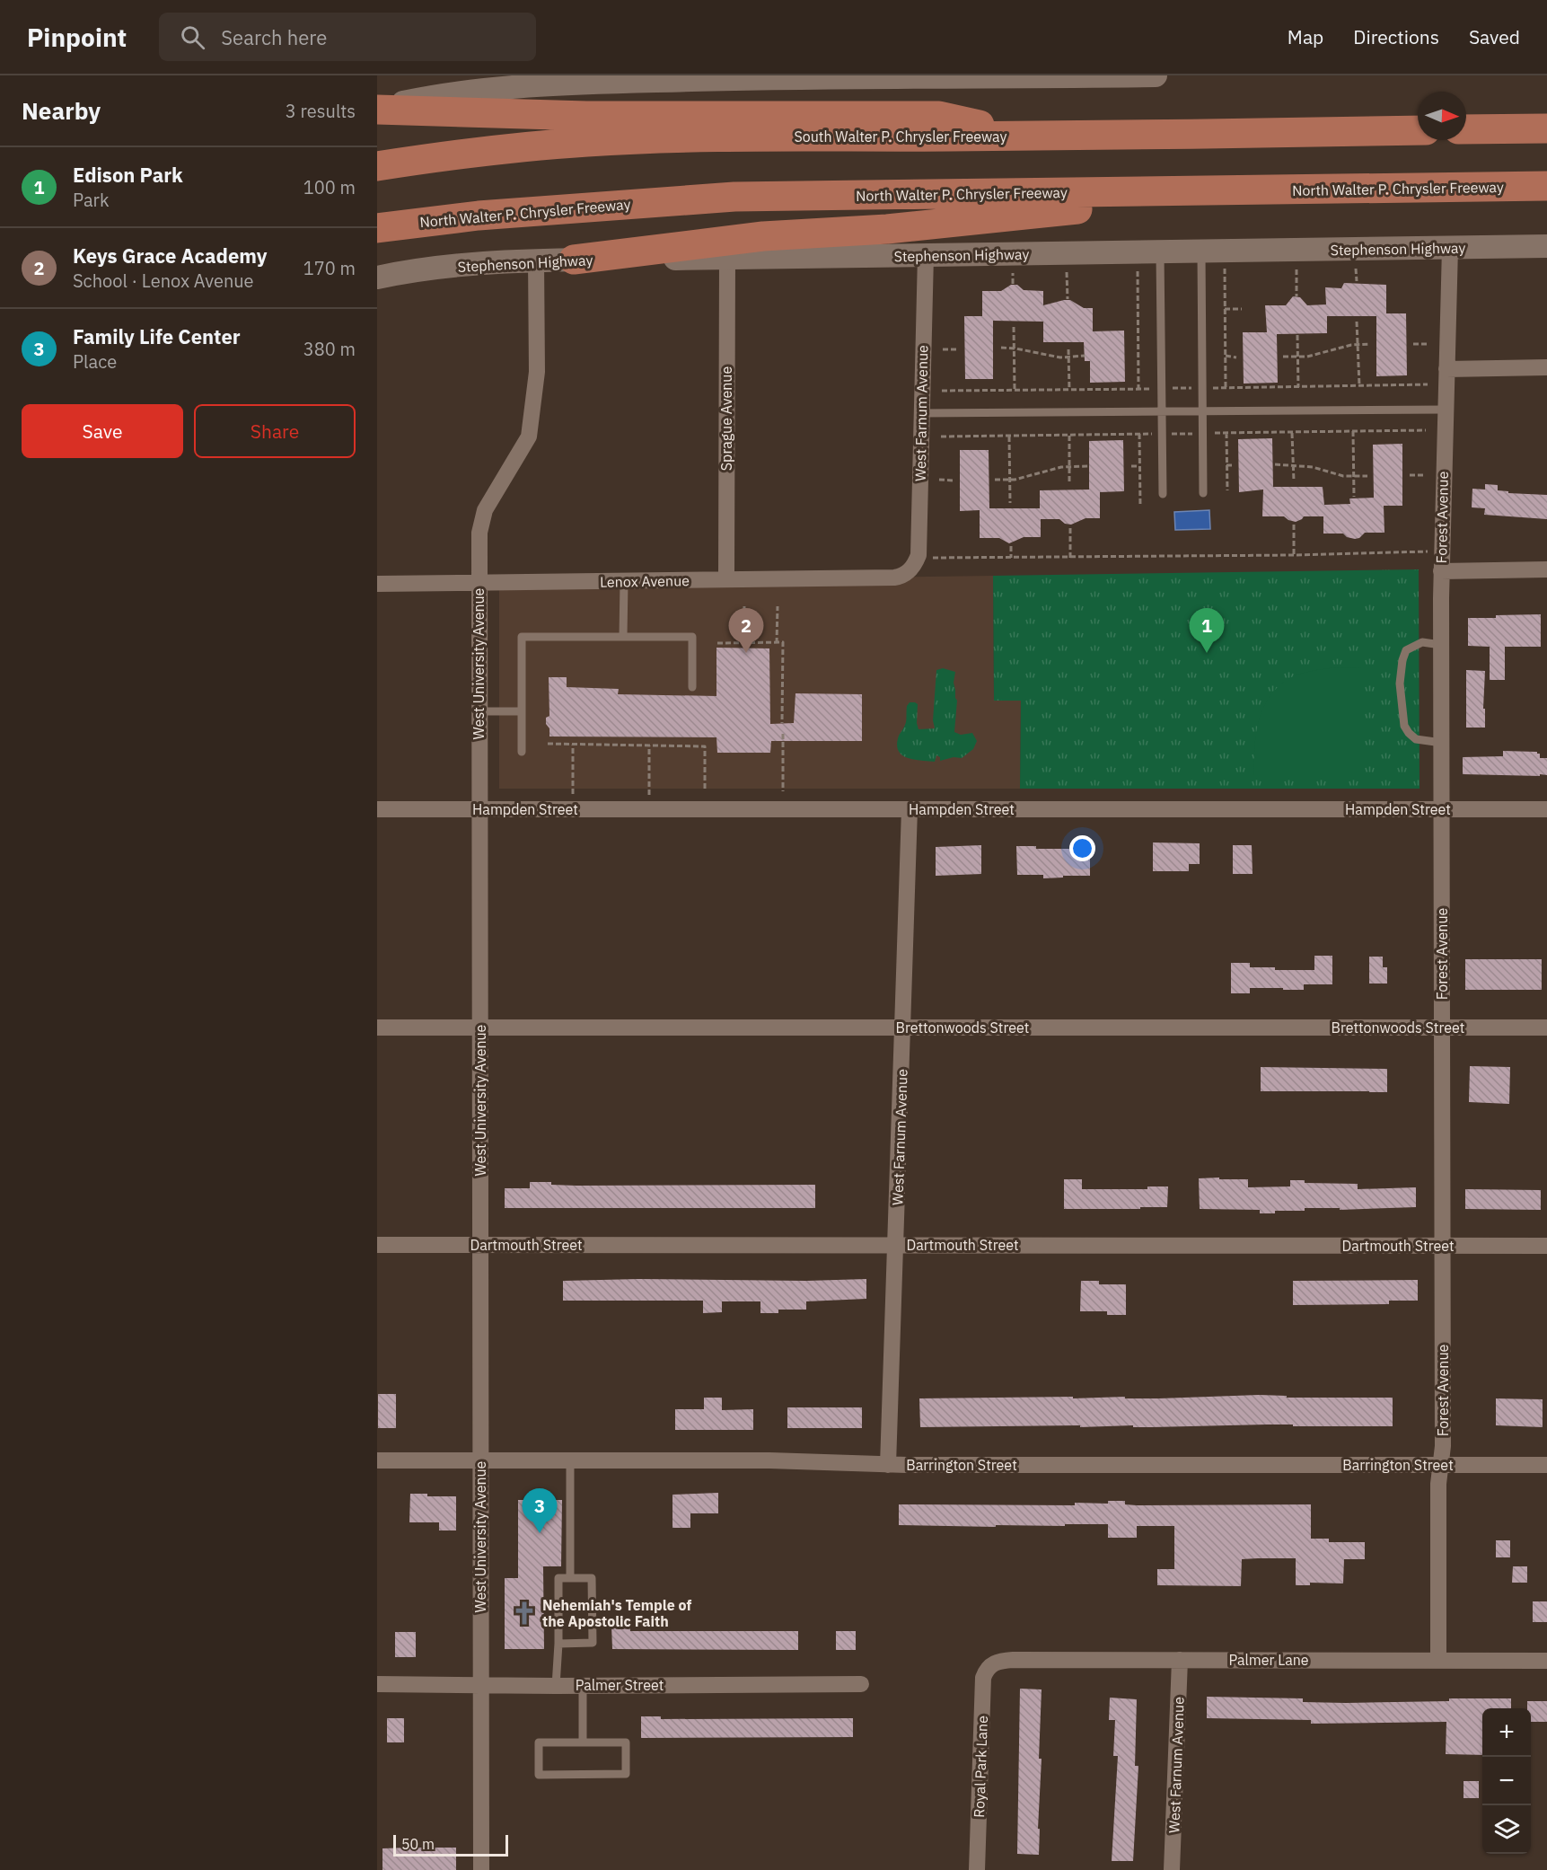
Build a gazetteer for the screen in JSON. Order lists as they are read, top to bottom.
{
  "streets": {
    "highway": ["South Walter P. Chrysler Freeway", "North Walter P. Chrysler Freeway"],
    "main road": ["Stephenson Highway"],
    "street": [
      "West Farnum Avenue",
      "Sprague Avenue",
      "Forest Avenue",
      "Lenox Avenue",
      "West University Avenue",
      "Hampden Street",
      "Brettonwoods Street",
      "Dartmouth Street",
      "Barrington Street",
      "Palmer Lane",
      "Palmer Street",
      "Royal Park Lane"
    ]
  },
  "crossings": [
    ["Stephenson Highway", "West Farnum Avenue"],
    ["Stephenson Highway", "Sprague Avenue"],
    ["Stephenson Highway", "Forest Avenue"],
    ["Stephenson Highway", "West University Avenue"],
    ["West Farnum Avenue", "Lenox Avenue"],
    ["West Farnum Avenue", "Hampden Street"],
    ["West Farnum Avenue", "Brettonwoods Street"],
    ["West Farnum Avenue", "Dartmouth Street"],
    ["West Farnum Avenue", "Barrington Street"],
    ["West Farnum Avenue", "Palmer Lane"],
    ["Sprague Avenue", "Lenox Avenue"],
    ["Forest Avenue", "Hampden Street"],
    ["Forest Avenue", "Brettonwoods Street"],
    ["Forest Avenue", "Dartmouth Street"],
    ["Forest Avenue", "Barrington Street"],
    ["Forest Avenue", "Palmer Lane"],
    ["Lenox Avenue", "West University Avenue"],
    ["West University Avenue", "Hampden Street"],
    ["West University Avenue", "Brettonwoods Street"],
    ["West University Avenue", "Dartmouth Street"],
    ["West University Avenue", "Barrington Street"],
    ["West University Avenue", "Palmer Street"],
    ["Palmer Lane", "Royal Park Lane"]
  ],
  "places": {
    "church": ["Nehemiah's Temple of the Apostolic Faith"]
  },
  "scale_bar": "50 m",
  "north": "right",
  "page": {
    "header": "Pinpoint",
    "search": "Search here",
    "nav": ["Map", "Directions", "Saved"],
    "heading": ["Nearby", "3 results"],
    "list": [
      {
        "mark": "1",
        "name": "Edison Park",
        "note": "Park",
        "value": "100 m"
      },
      {
        "mark": "2",
        "name": "Keys Grace Academy",
        "note": "School · Lenox Avenue",
        "value": "170 m"
      },
      {
        "mark": "3",
        "name": "Family Life Center",
        "note": "Place",
        "value": "380 m"
      }
    ],
    "buttons": ["Save", "Share"],
    "pins": ["1", "2", "3"],
    "map_buttons": ["+", "−"],
    "scale": "50 m"
  }
}
